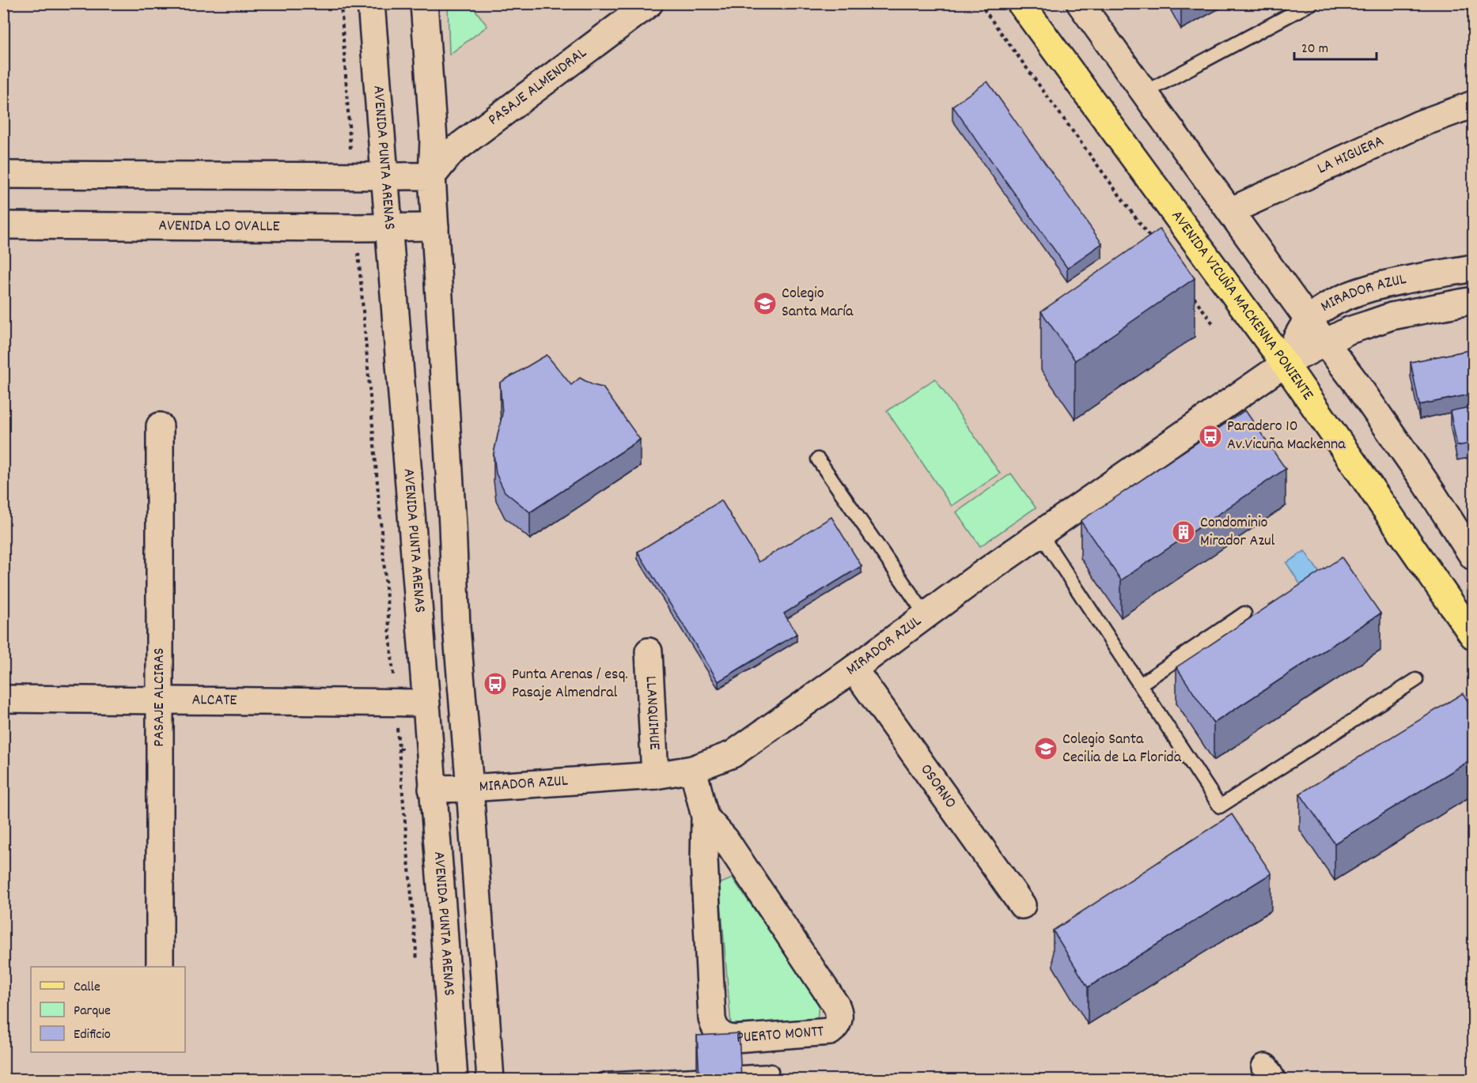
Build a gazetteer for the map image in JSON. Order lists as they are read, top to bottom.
{
  "streets": {
    "main road": [
      "PASAJE ALMENDRAL",
      "LA HIGUERA",
      "AVENIDA PUNTA ARENAS",
      "AVENIDA LO OVALLE",
      "MIRADOR AZUL",
      "AVENIDA VICUÑA MACKENNA PONIENTE",
      "PASAJE ALCIRAS",
      "ALCATE",
      "LLANQUIHUE",
      "OSORNO",
      "PUERTO MONTT"
    ]
  },
  "crossings": [
    ["AVENIDA PUNTA ARENAS", "AVENIDA LO OVALLE"],
    ["AVENIDA PUNTA ARENAS", "MIRADOR AZUL"],
    ["AVENIDA PUNTA ARENAS", "ALCATE"],
    ["MIRADOR AZUL", "AVENIDA VICUÑA MACKENNA PONIENTE"],
    ["MIRADOR AZUL", "LLANQUIHUE"],
    ["MIRADOR AZUL", "OSORNO"],
    ["MIRADOR AZUL", "PUERTO MONTT"],
    ["PASAJE ALCIRAS", "ALCATE"]
  ],
  "places": {
    "school or university": ["Colegio Santa María", "Colegio Santa Cecilia de La Florida"],
    "bus stop": ["Paradero 10 Av.Vicuña Mackenna", "Punta Arenas / esq. Pasaje Almendral"],
    "building": ["Condominio Mirador Azul"]
  },
  "legend": ["Calle", "Parque", "Edificio"],
  "scale_bar": "20 m"
}
